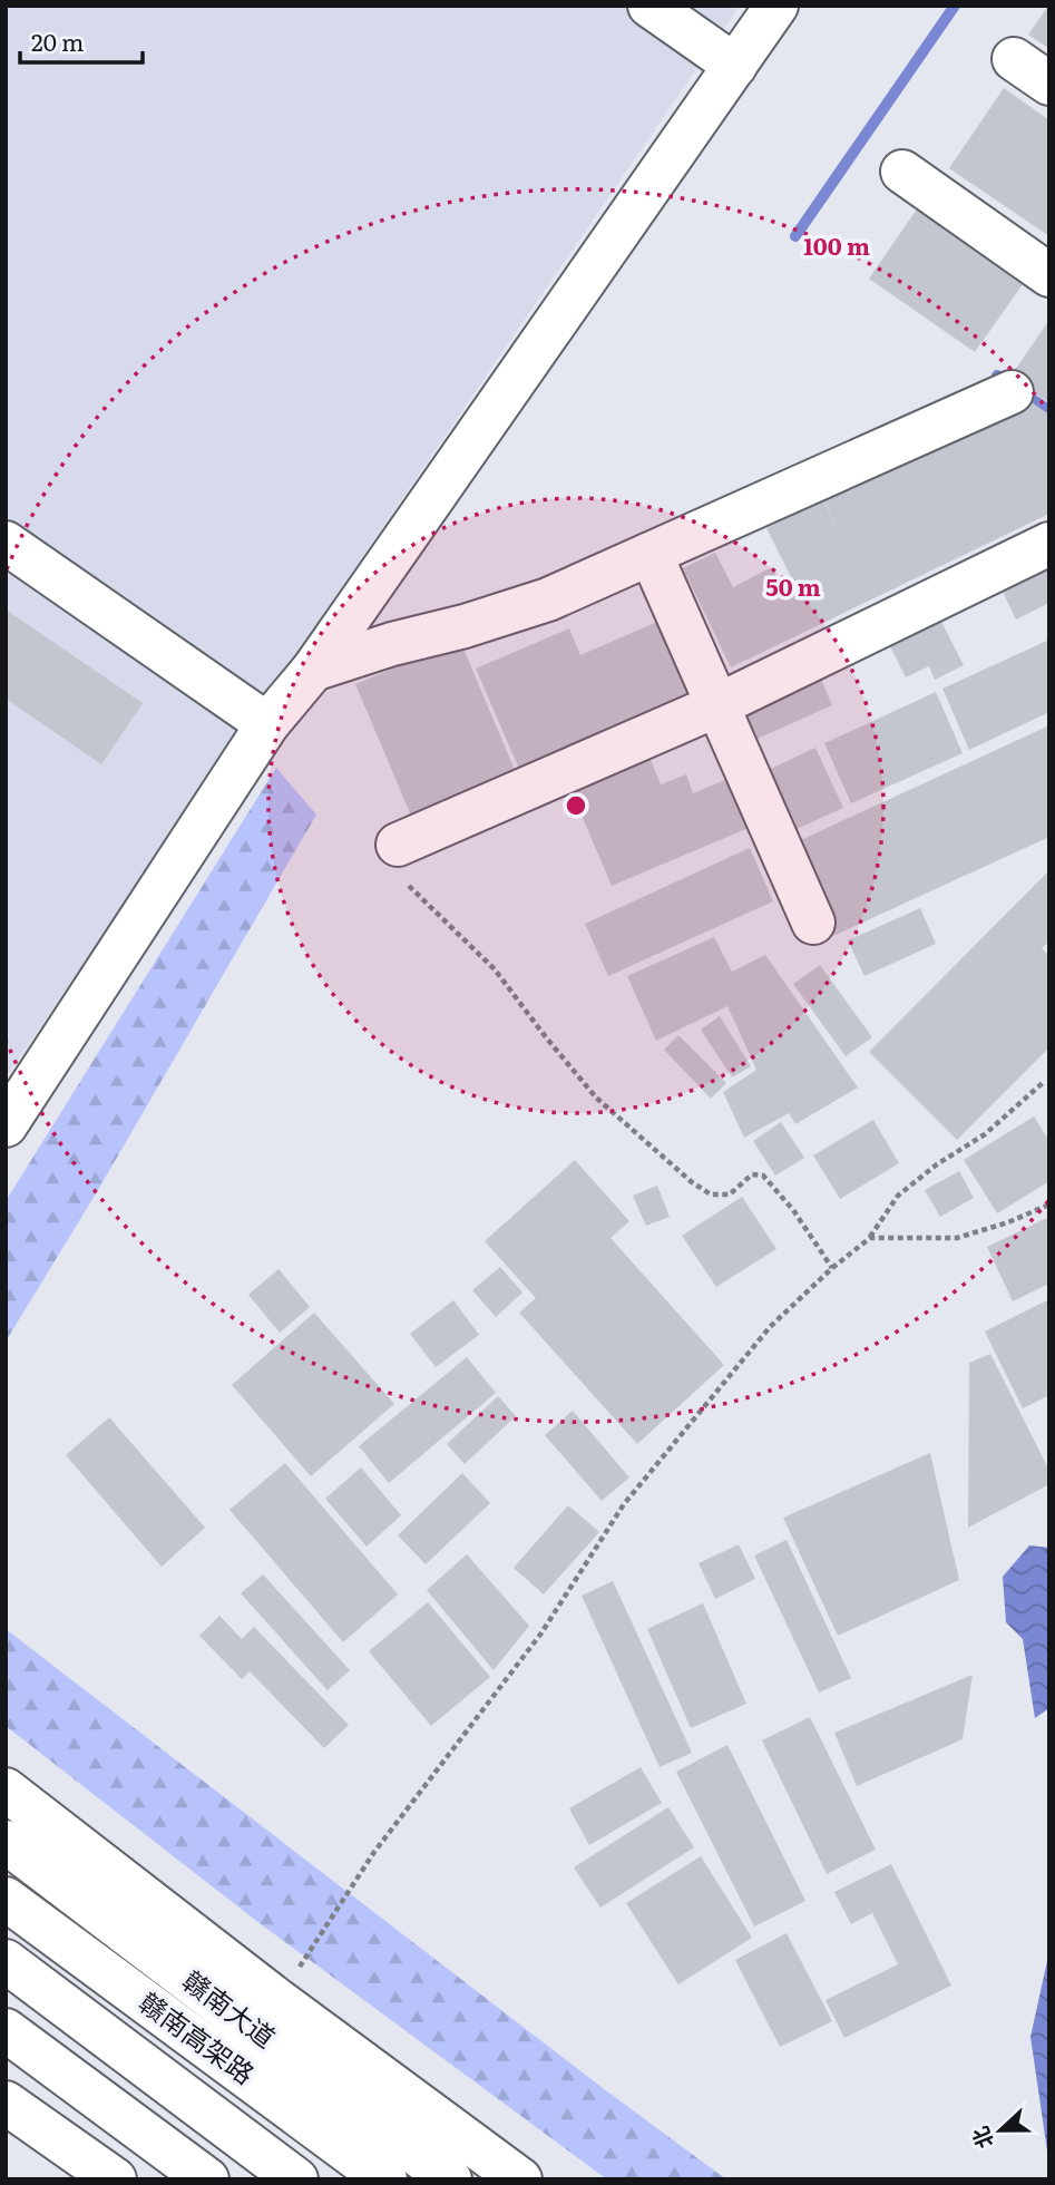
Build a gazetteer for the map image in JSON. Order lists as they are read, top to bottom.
{
  "streets": {
    "main road": ["赣南大道", "赣南高架路"]
  },
  "scale_bar": "20 m",
  "north": "left",
  "rings": ["100 m", "50 m"]
}
